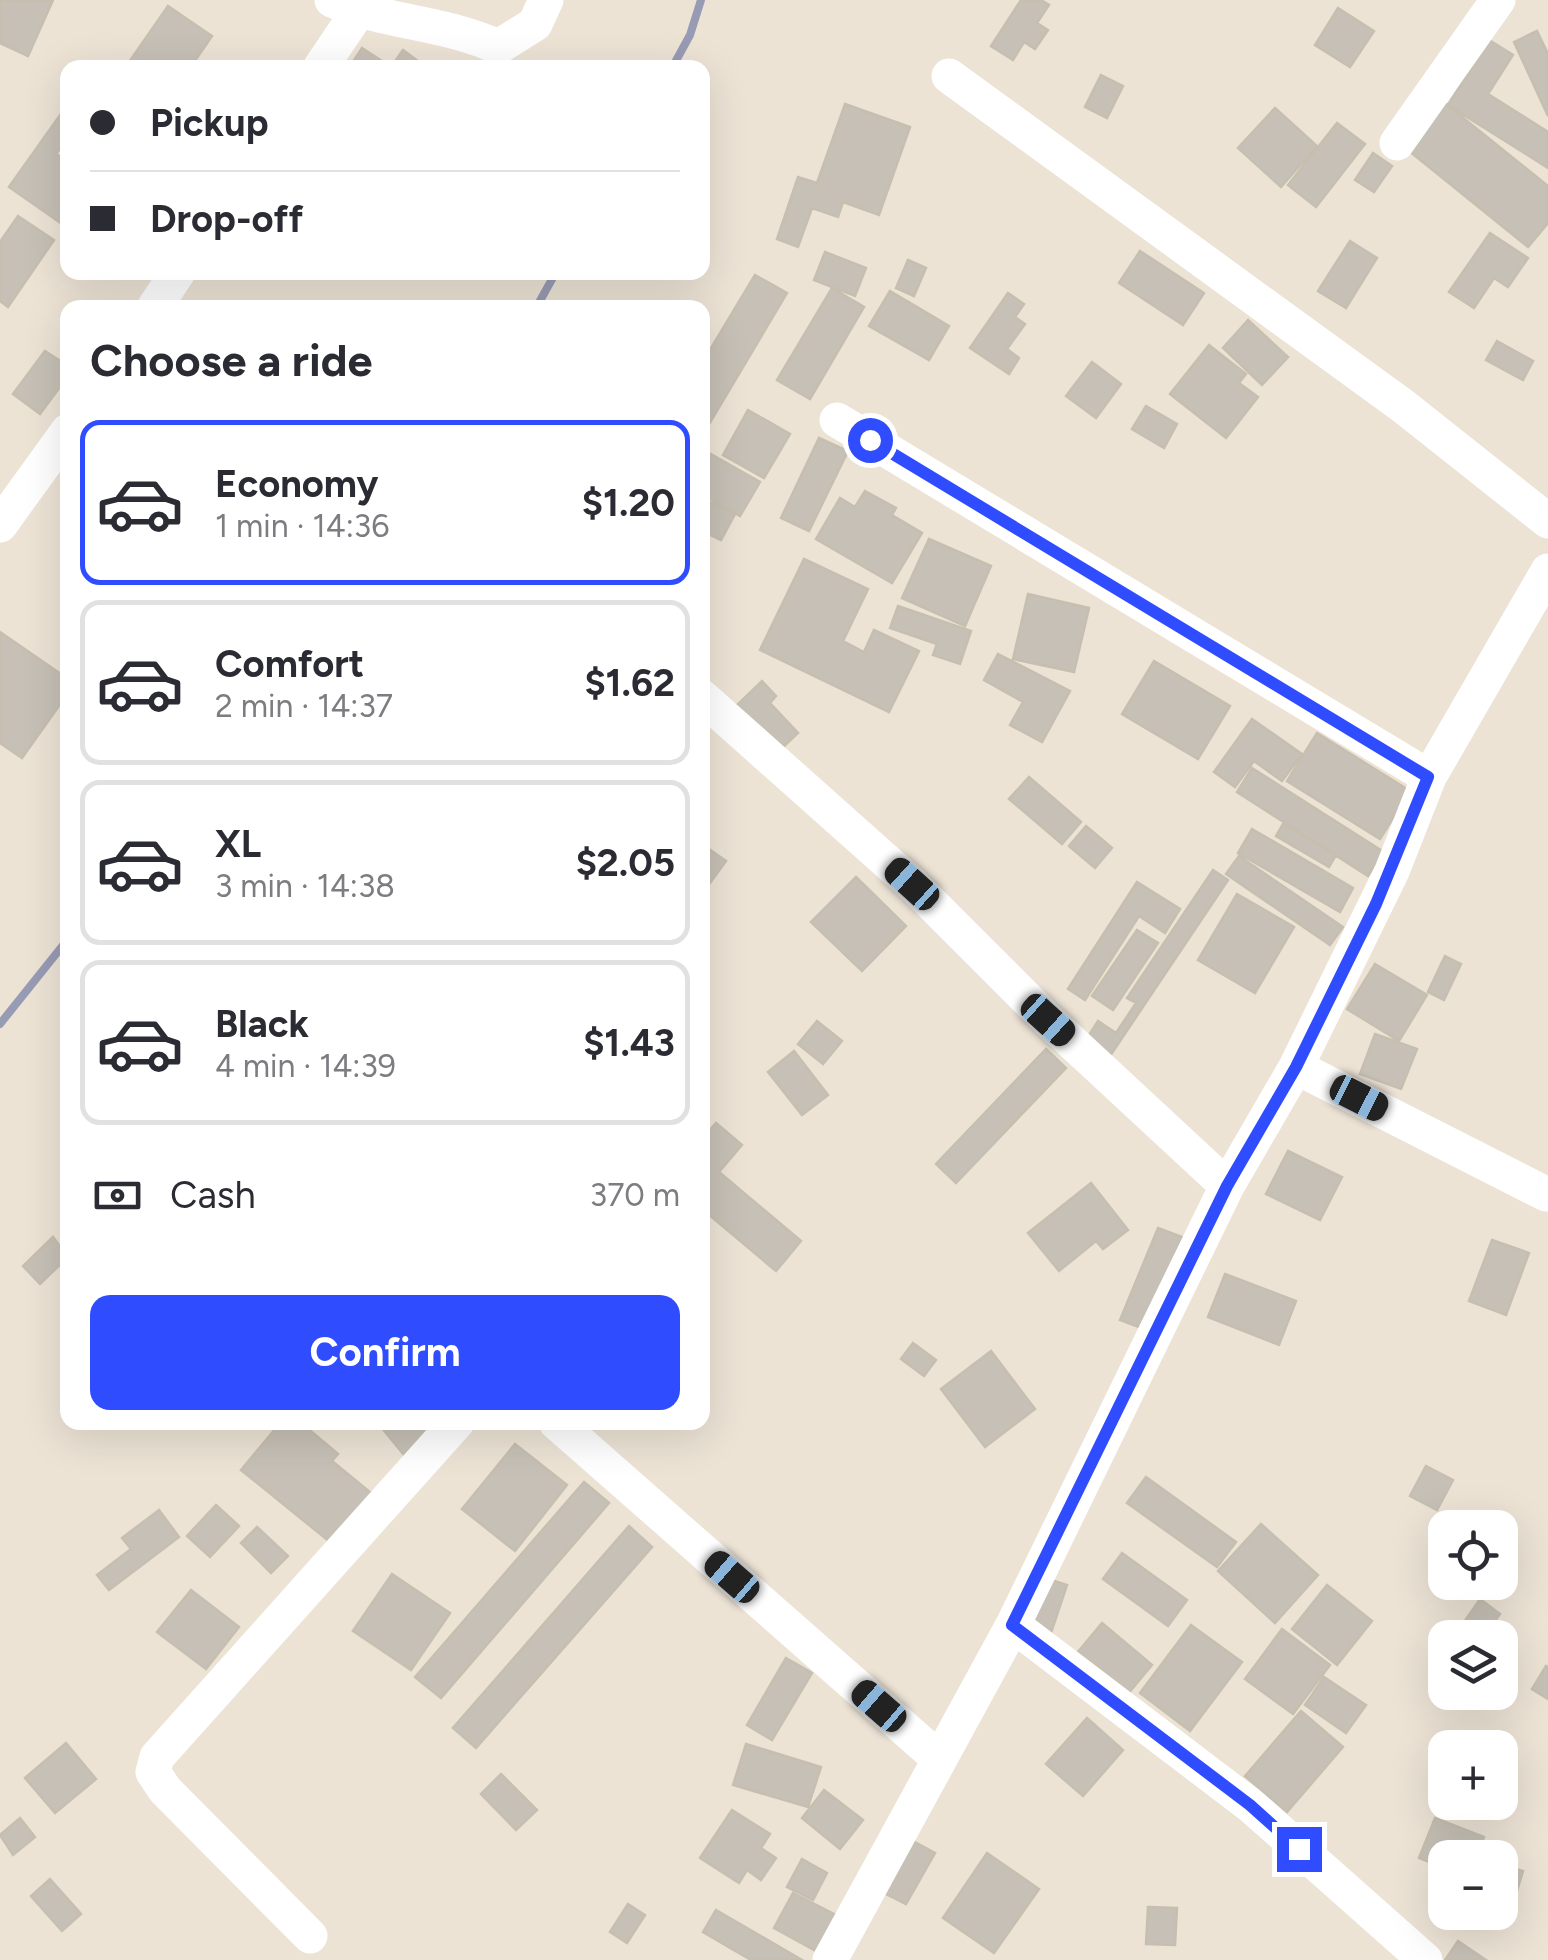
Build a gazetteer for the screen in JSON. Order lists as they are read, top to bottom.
{
  "page": {
    "banner": ["Pickup", "Drop-off"],
    "heading": "Choose a ride",
    "list": [
      {
        "name": "Economy",
        "note": "1 min · 14:36",
        "value": "$1.20"
      },
      {
        "name": "Comfort",
        "note": "2 min · 14:37",
        "value": "$1.62"
      },
      {
        "name": "XL",
        "note": "3 min · 14:38",
        "value": "$2.05"
      },
      {
        "name": "Black",
        "note": "4 min · 14:39",
        "value": "$1.43"
      }
    ],
    "pay": ["Cash", "370 m"],
    "buttons": "Confirm",
    "map_buttons": ["+", "−"]
  }
}
